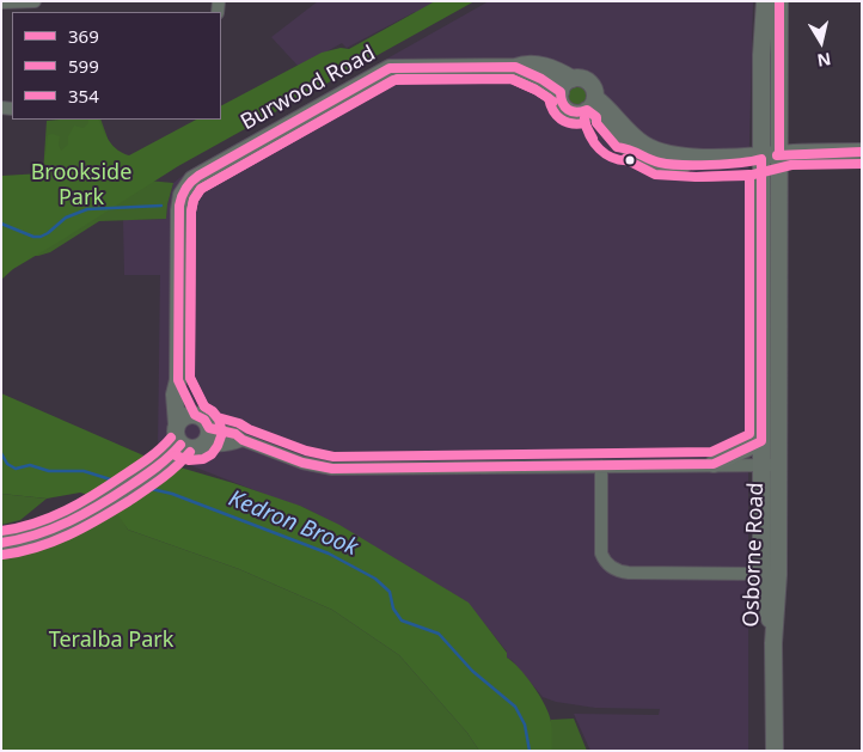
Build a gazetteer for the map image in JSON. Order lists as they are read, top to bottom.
{
  "streets": {
    "street": ["Burwood Road", "Osborne Road"]
  },
  "water": ["Kedron Brook"],
  "parks": ["Brookside Park", "Teralba Park"],
  "lines": ["transit line 369", "transit line 599", "transit line 354"],
  "legend": ["369", "599", "354"],
  "north": "bottom"
}
